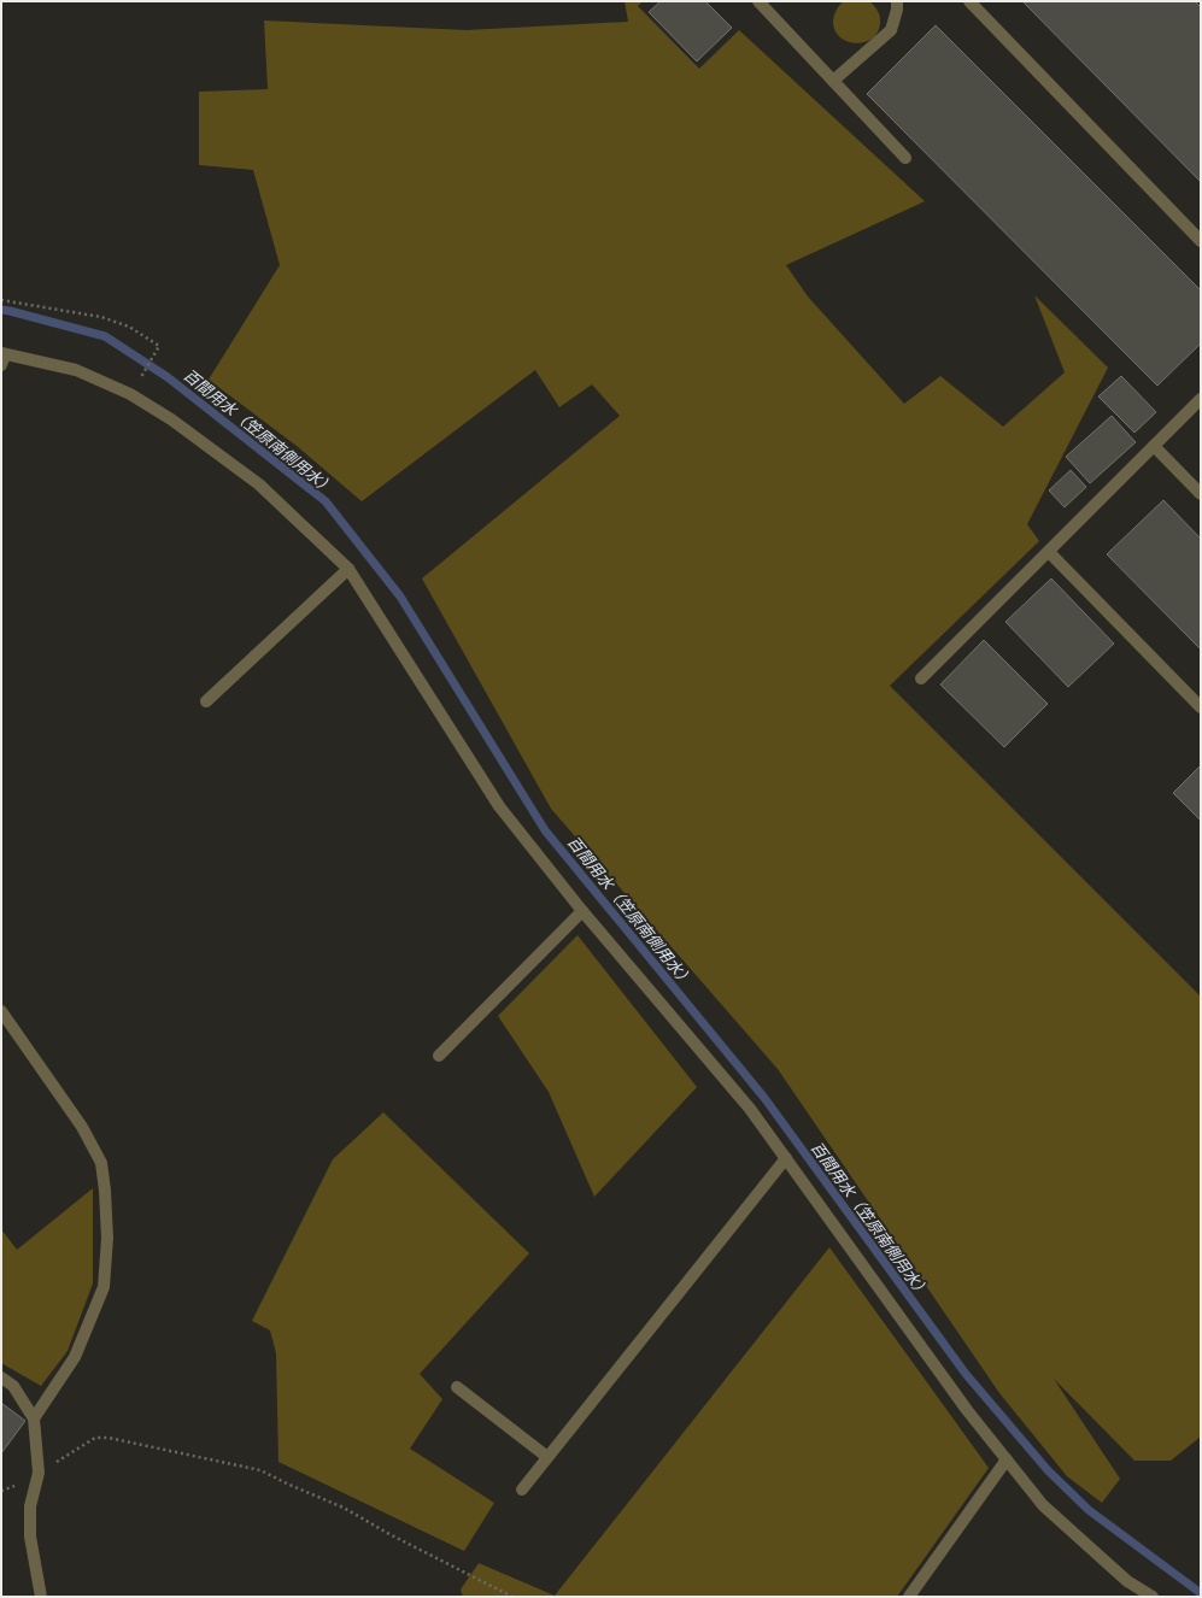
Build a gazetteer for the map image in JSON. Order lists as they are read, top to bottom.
{
  "water": ["百間用水（笠原南側用水）"]
}
